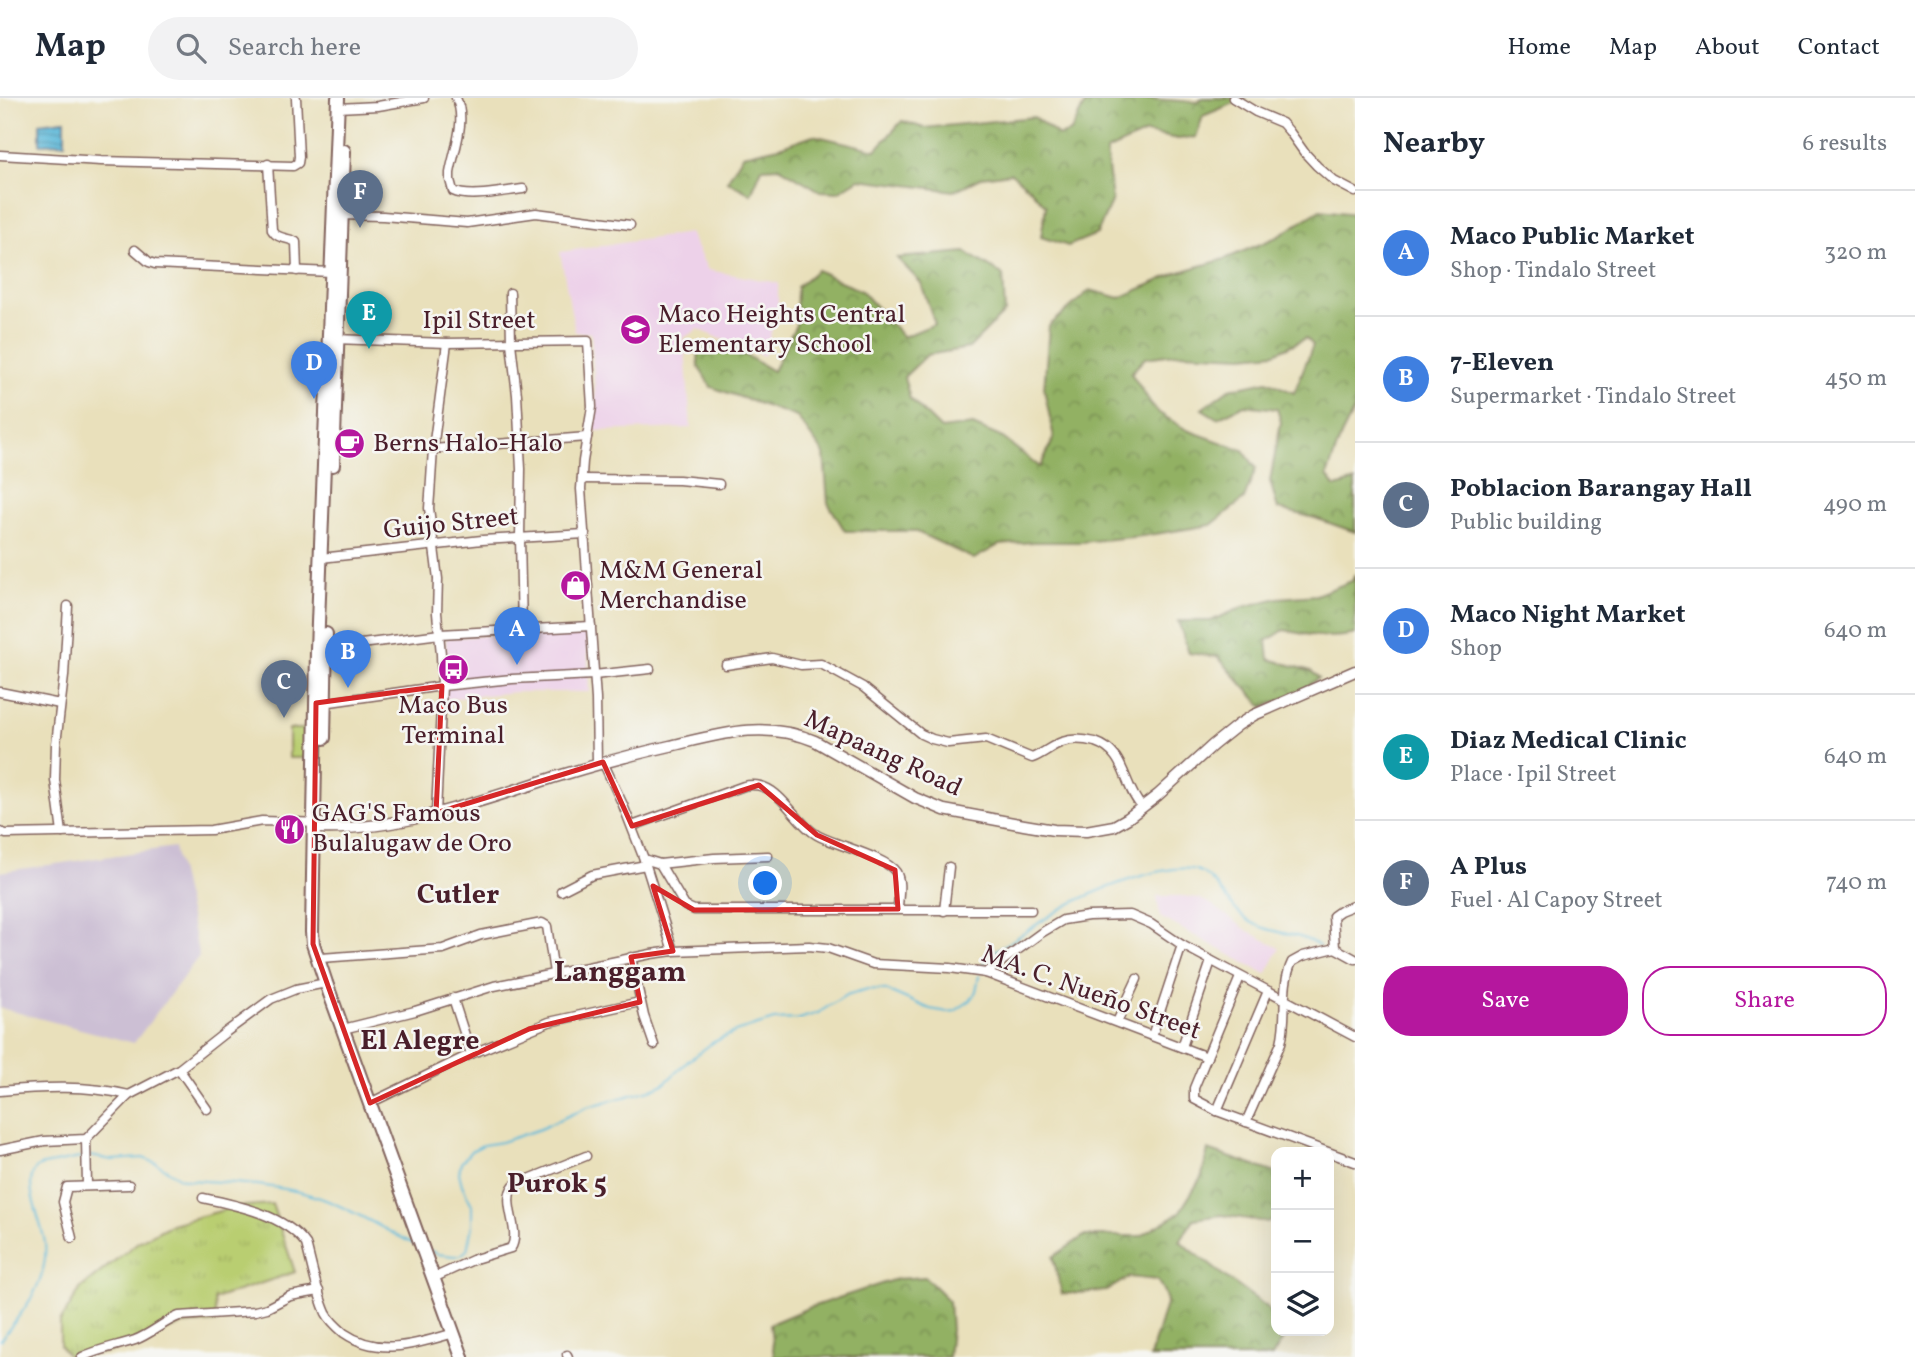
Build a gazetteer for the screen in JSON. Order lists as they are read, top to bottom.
{
  "streets": {
    "street": [
      "Ipil Street",
      "Guijo Street",
      "Mapaang Road",
      "MA. C. Nueño Street"
    ]
  },
  "districts": [
    "Cutler",
    "Langgam",
    "El Alegre",
    "Purok 5"
  ],
  "places": {
    "school or university": ["Maco Heights Central Elementary School"],
    "cafe": ["Berns Halo-Halo"],
    "shop": ["M&M General Merchandise"],
    "bus stop": ["Maco Bus Terminal"],
    "restaurant": ["GAG'S Famous Bulalugaw de Oro"]
  },
  "page": {
    "header": "Map",
    "search": "Search here",
    "nav": [
      "Home",
      "Map",
      "About",
      "Contact"
    ],
    "heading": ["Nearby", "6 results"],
    "pins": [
      "F",
      "E",
      "D",
      "A",
      "B",
      "C"
    ],
    "list": [
      {
        "mark": "A",
        "name": "Maco Public Market",
        "note": "Shop · Tindalo Street",
        "value": "320 m"
      },
      {
        "mark": "B",
        "name": "7-Eleven",
        "note": "Supermarket · Tindalo Street",
        "value": "450 m"
      },
      {
        "mark": "C",
        "name": "Poblacion Barangay Hall",
        "note": "Public building",
        "value": "490 m"
      },
      {
        "mark": "D",
        "name": "Maco Night Market",
        "note": "Shop",
        "value": "640 m"
      },
      {
        "mark": "E",
        "name": "Diaz Medical Clinic",
        "note": "Place · Ipil Street",
        "value": "640 m"
      },
      {
        "mark": "F",
        "name": "A Plus",
        "note": "Fuel · Al Capoy Street",
        "value": "740 m"
      }
    ],
    "buttons": ["Save", "Share"],
    "map_buttons": ["+", "−"]
  }
}
